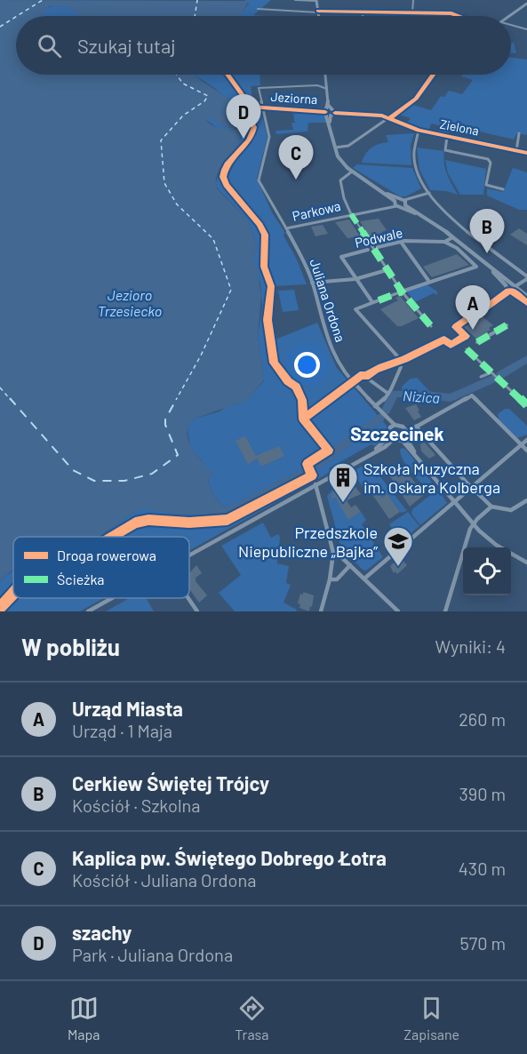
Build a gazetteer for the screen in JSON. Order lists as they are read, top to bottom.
{
  "streets": {
    "street": [
      "Jeziorna",
      "Zielona",
      "Parkowa",
      "Podwale",
      "Juliana Ordona"
    ]
  },
  "crossings": [
    ["Jeziorna", "Zielona"],
    ["Jeziorna", "Juliana Ordona"],
    ["Parkowa", "Juliana Ordona"]
  ],
  "districts": ["Szczecinek"],
  "water": ["Jezioro Trzesiecko", "Nizica"],
  "places": {
    "building": ["Szkoła Muzyczna im. Oskara Kolberga"],
    "school or university": ["Przedszkole Niepubliczne „Bajka”"]
  },
  "legend": ["Droga rowerowa", "Ścieżka"],
  "page": {
    "search": "Szukaj tutaj",
    "pins": [
      "D",
      "C",
      "B",
      "A"
    ],
    "heading": ["W pobliżu", "Wyniki: 4"],
    "list": [
      {
        "mark": "A",
        "name": "Urząd Miasta",
        "note": "Urząd · 1 Maja",
        "value": "260 m"
      },
      {
        "mark": "B",
        "name": "Cerkiew Świętej Trójcy",
        "note": "Kościół · Szkolna",
        "value": "390 m"
      },
      {
        "mark": "C",
        "name": "Kaplica pw. Świętego Dobrego Łotra",
        "note": "Kościół · Juliana Ordona",
        "value": "430 m"
      },
      {
        "mark": "D",
        "name": "szachy",
        "note": "Park · Juliana Ordona",
        "value": "570 m"
      }
    ],
    "nav": ["Mapa", "Trasa", "Zapisane"]
  }
}
